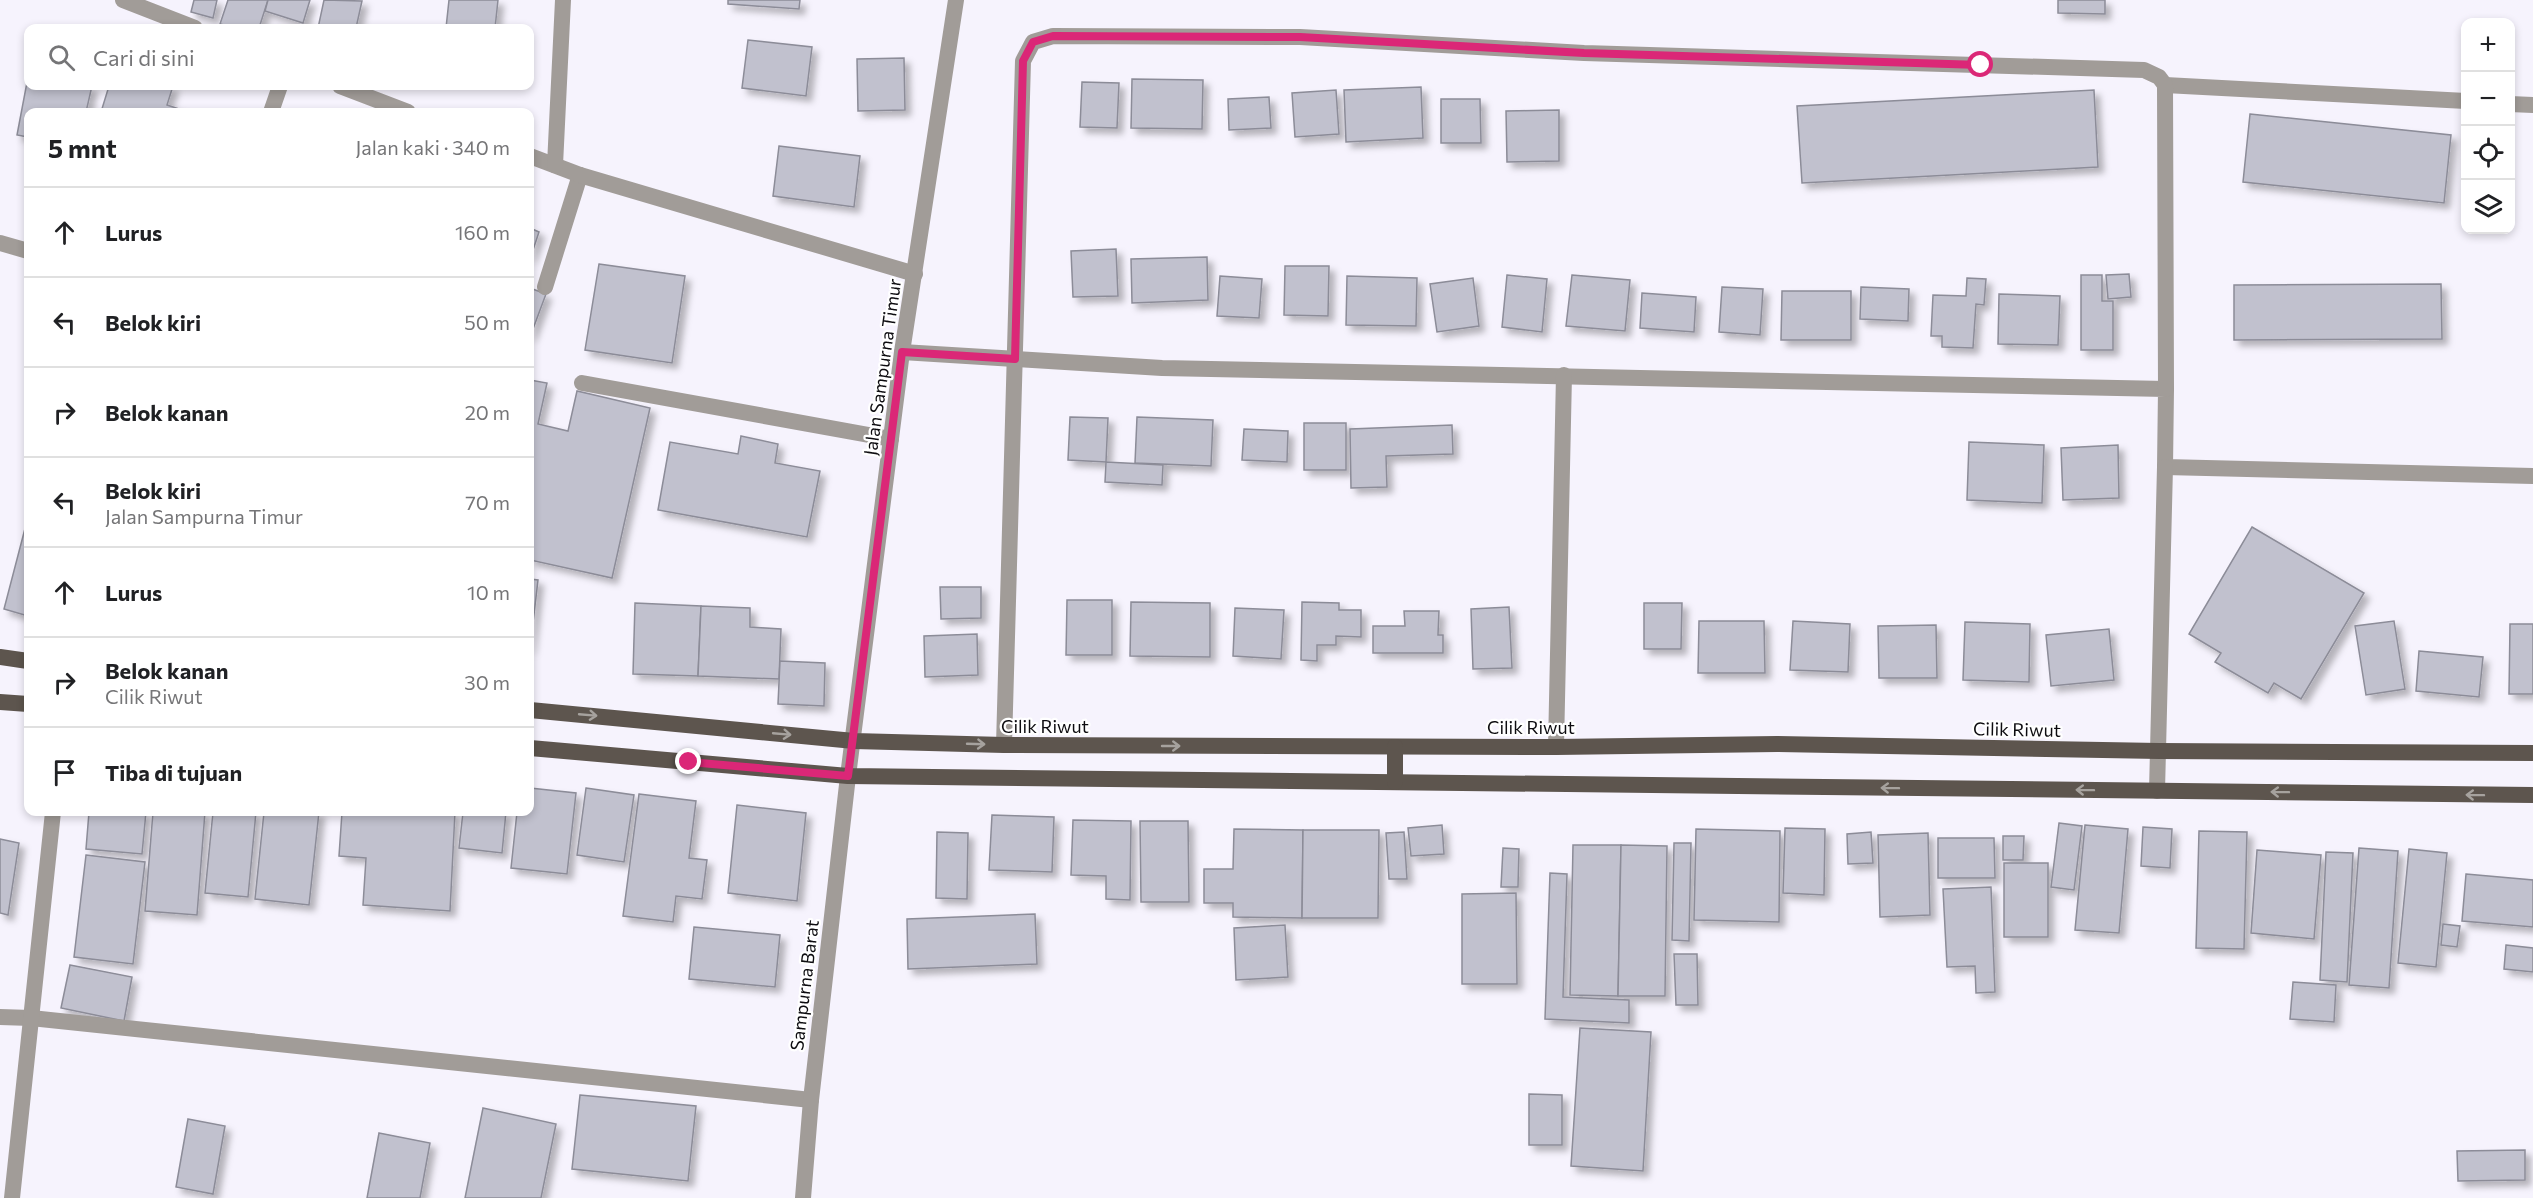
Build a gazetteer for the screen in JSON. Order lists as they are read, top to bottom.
{
  "streets": {
    "main road": ["Cilik Riwut"],
    "street": ["Jalan Sampurna Timur", "Sampurna Barat"]
  },
  "crossings": [
    ["Jalan Sampurna Timur", "Cilik Riwut"],
    ["Jalan Sampurna Timur", "Sampurna Barat"]
  ],
  "page": {
    "map_buttons": ["+", "−"],
    "search": "Cari di sini",
    "heading": ["5 mnt", "Jalan kaki · 340 m"],
    "list": [
      ["Lurus", "160 m"],
      ["Belok kiri", "50 m"],
      ["Belok kanan", "20 m"],
      ["Belok kiri", "Jalan Sampurna Timur", "70 m"],
      ["Lurus", "10 m"],
      ["Belok kanan", "Cilik Riwut", "30 m"],
      "Tiba di tujuan"
    ]
  }
}
